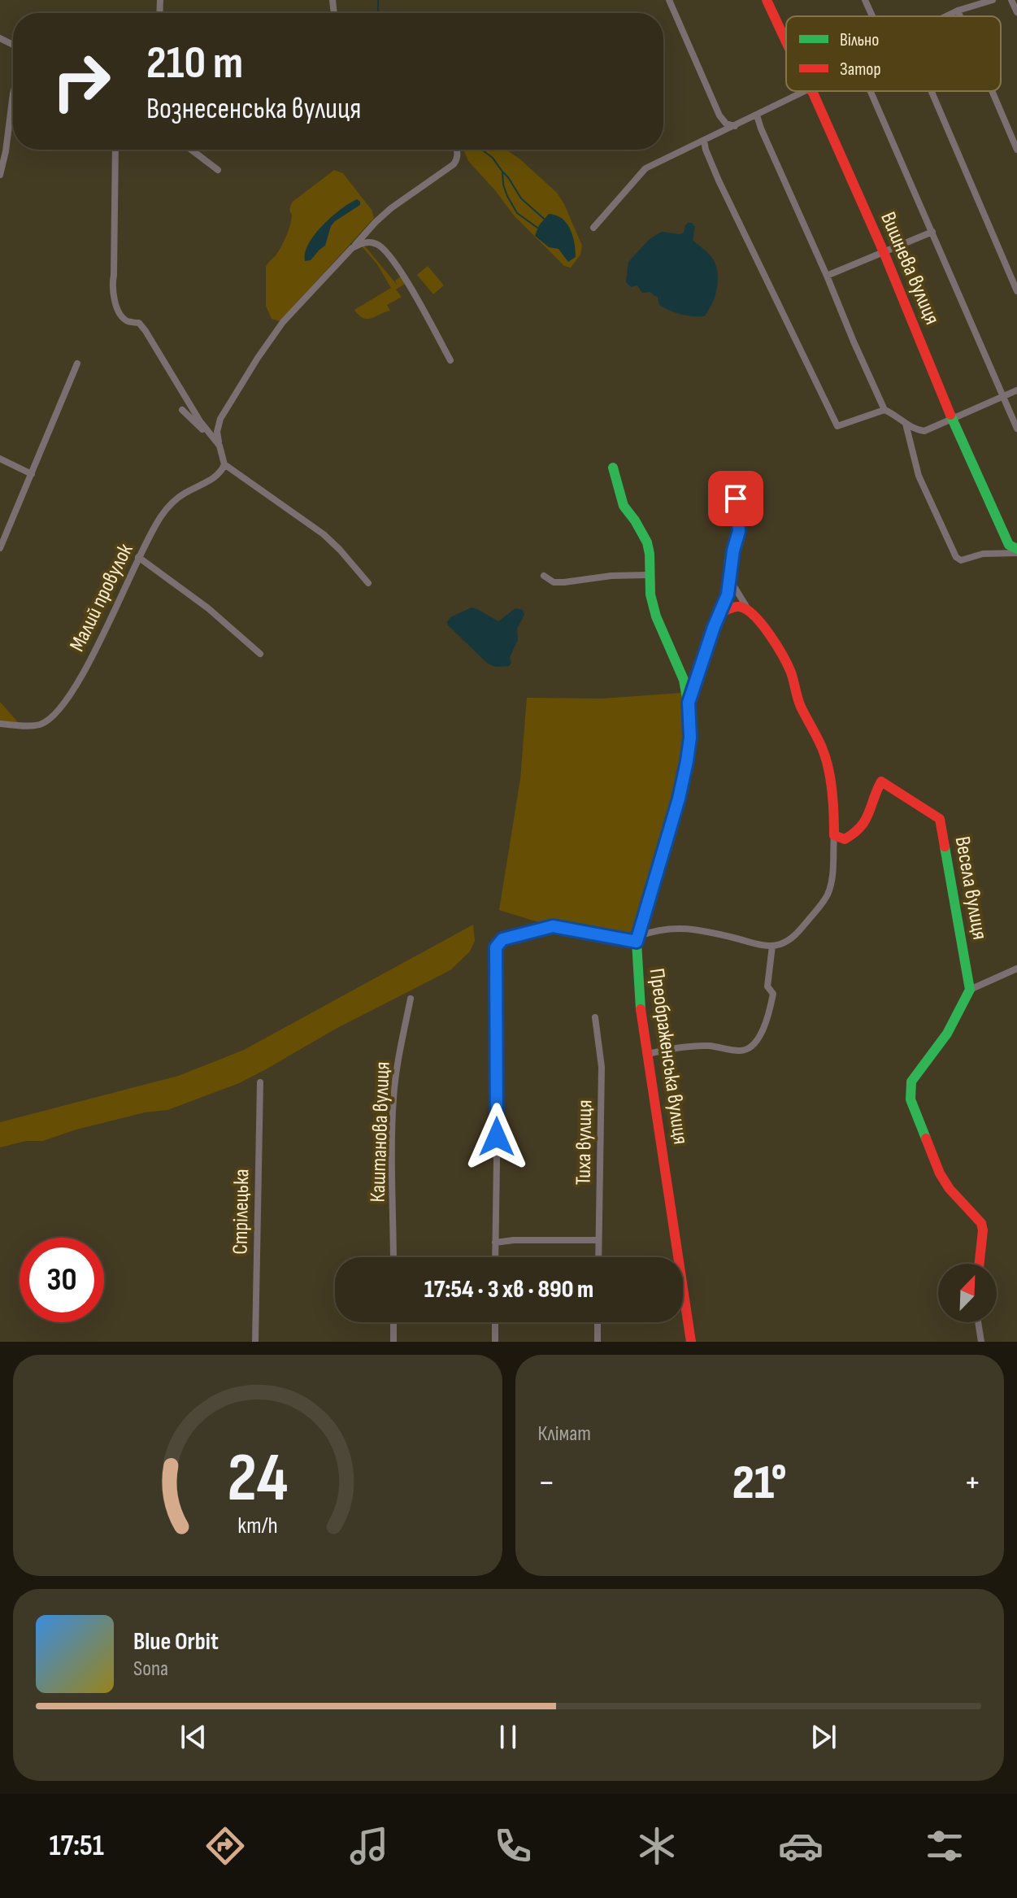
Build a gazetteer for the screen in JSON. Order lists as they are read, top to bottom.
{
  "streets": {
    "street": [
      "Вишнева вулиця",
      "Малий провулок",
      "Весела вулиця",
      "Преображенська вулиця",
      "Каштанова вулиця",
      "Тиха вулиця",
      "Стрілецька"
    ]
  },
  "legend": ["Вільно", "Затор"],
  "north": "top right",
  "page": {
    "turn": ["210 m", "Вознесенська вулиця"],
    "limit": "30",
    "trip": "17:54 · 3 хв · 890 m",
    "tile": "Клімат",
    "heat": ["−", "21°", "+"],
    "song": ["Blue Orbit", "Sona"],
    "tabs": "17:51",
    "gauge": ["24", "km/h"]
  }
}
